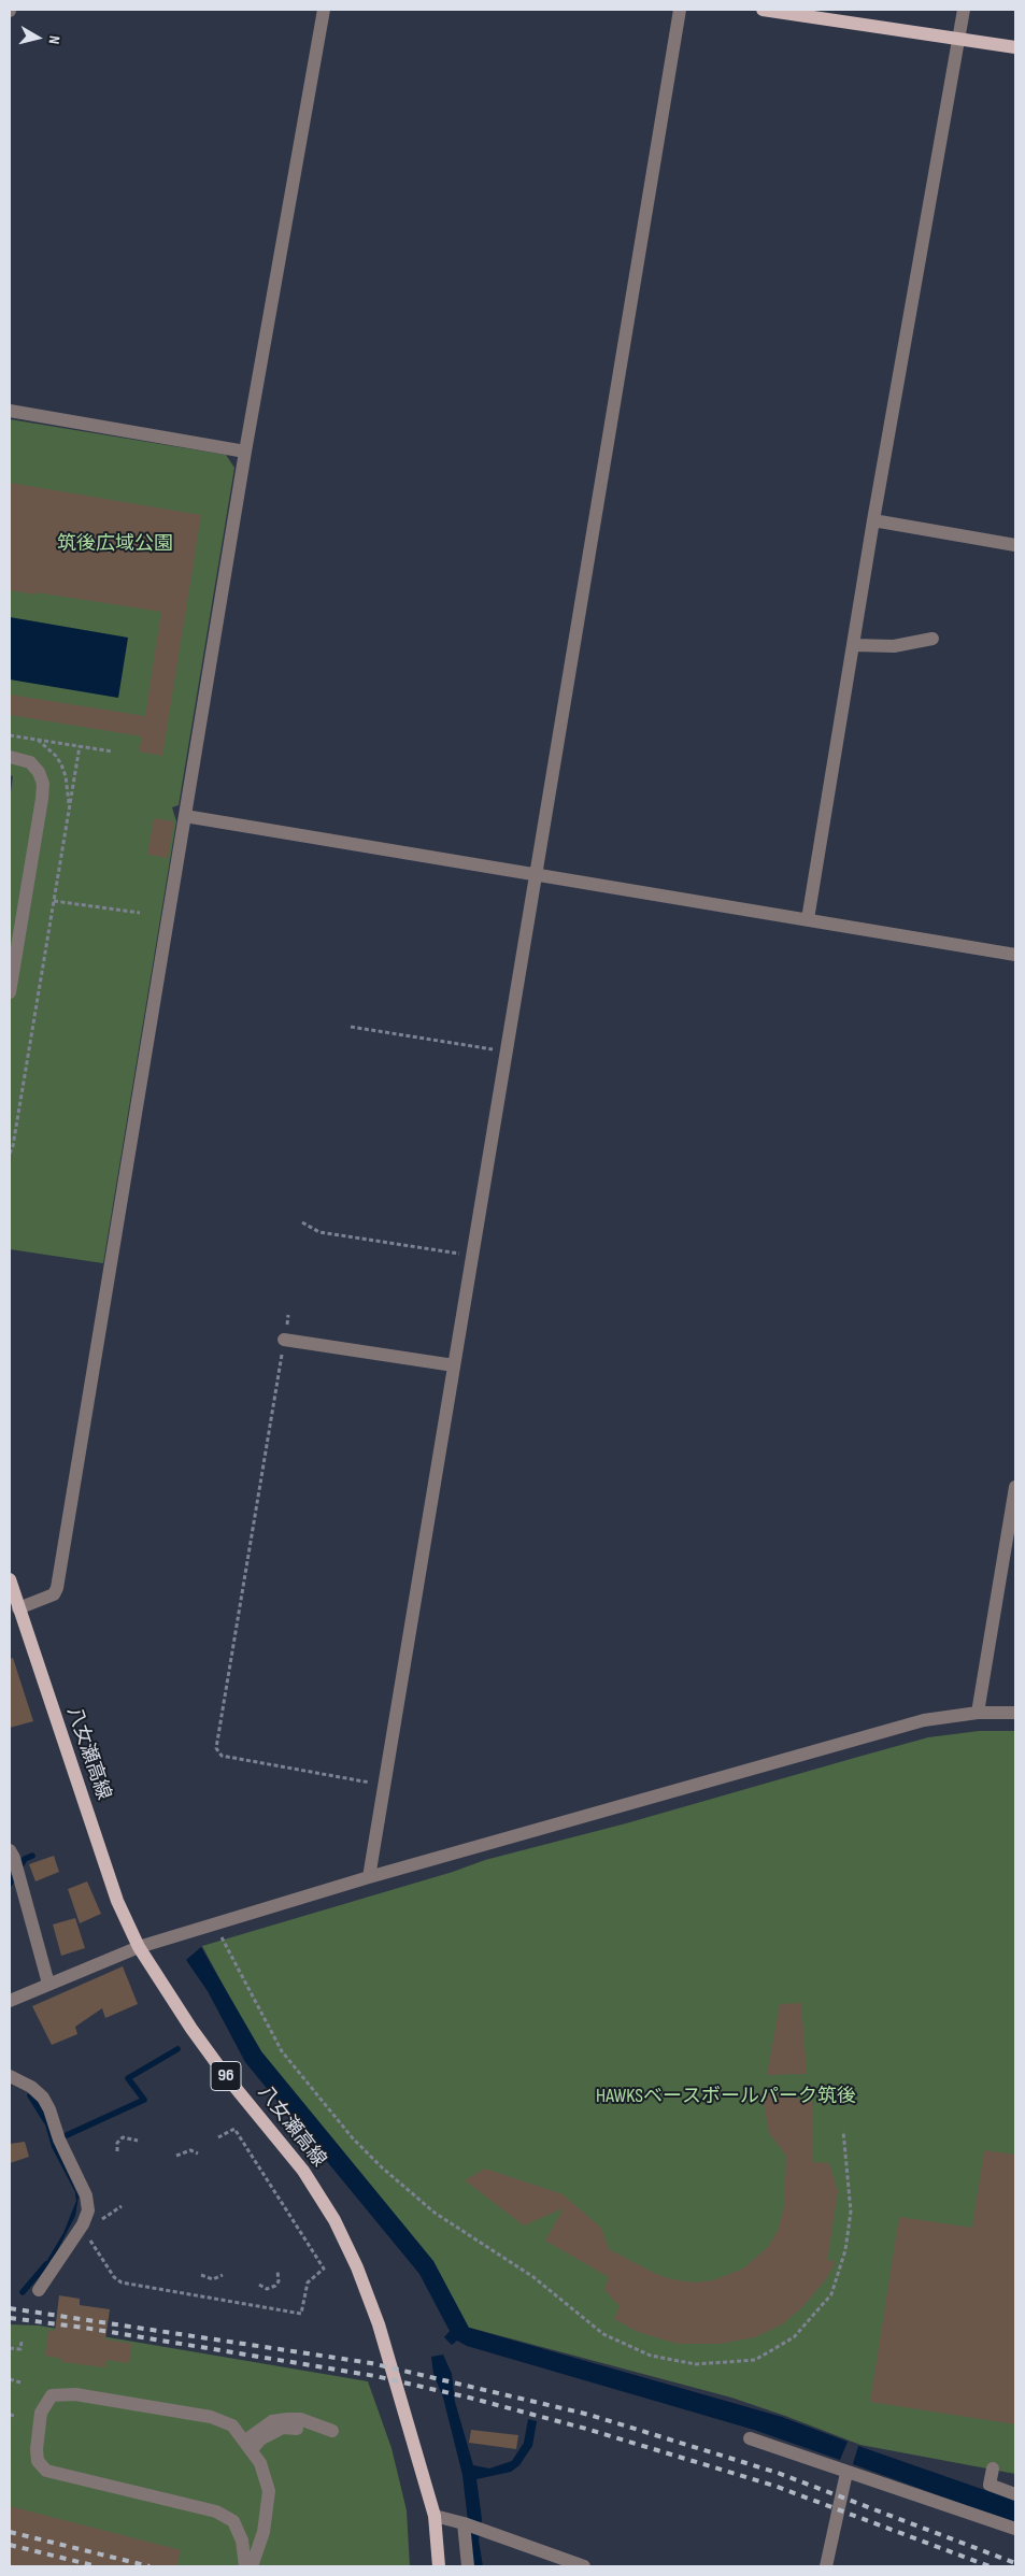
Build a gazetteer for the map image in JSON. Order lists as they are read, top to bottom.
{
  "streets": {
    "main road": ["八女瀬高線", "96"]
  },
  "parks": ["筑後広域公園", "HAWKSベースボールパーク筑後"],
  "north": "right"
}
